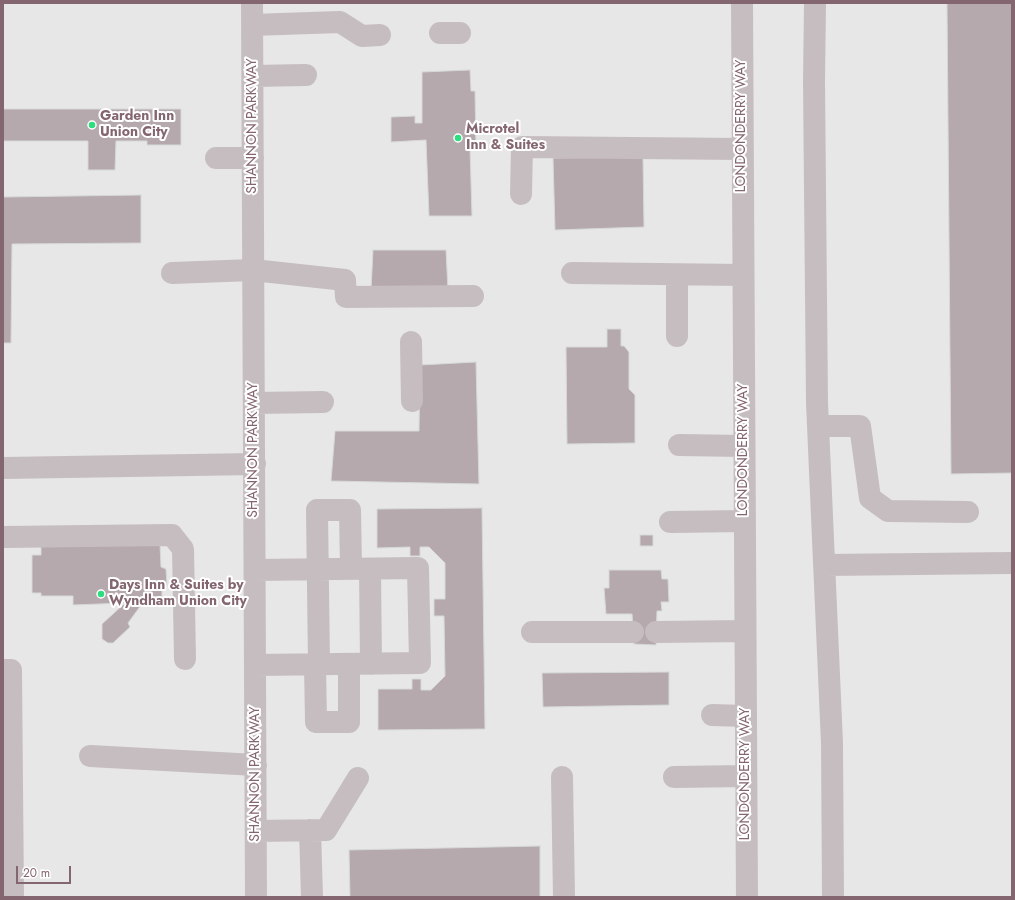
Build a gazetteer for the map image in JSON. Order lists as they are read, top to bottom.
{
  "streets": {
    "street": ["SHANNON PARKWAY", "LONDONDERRY WAY"]
  },
  "places": ["Garden Inn Union City", "Microtel Inn & Suites", "Days Inn & Suites by Wyndham Union City"],
  "scale_bar": "20 m"
}
